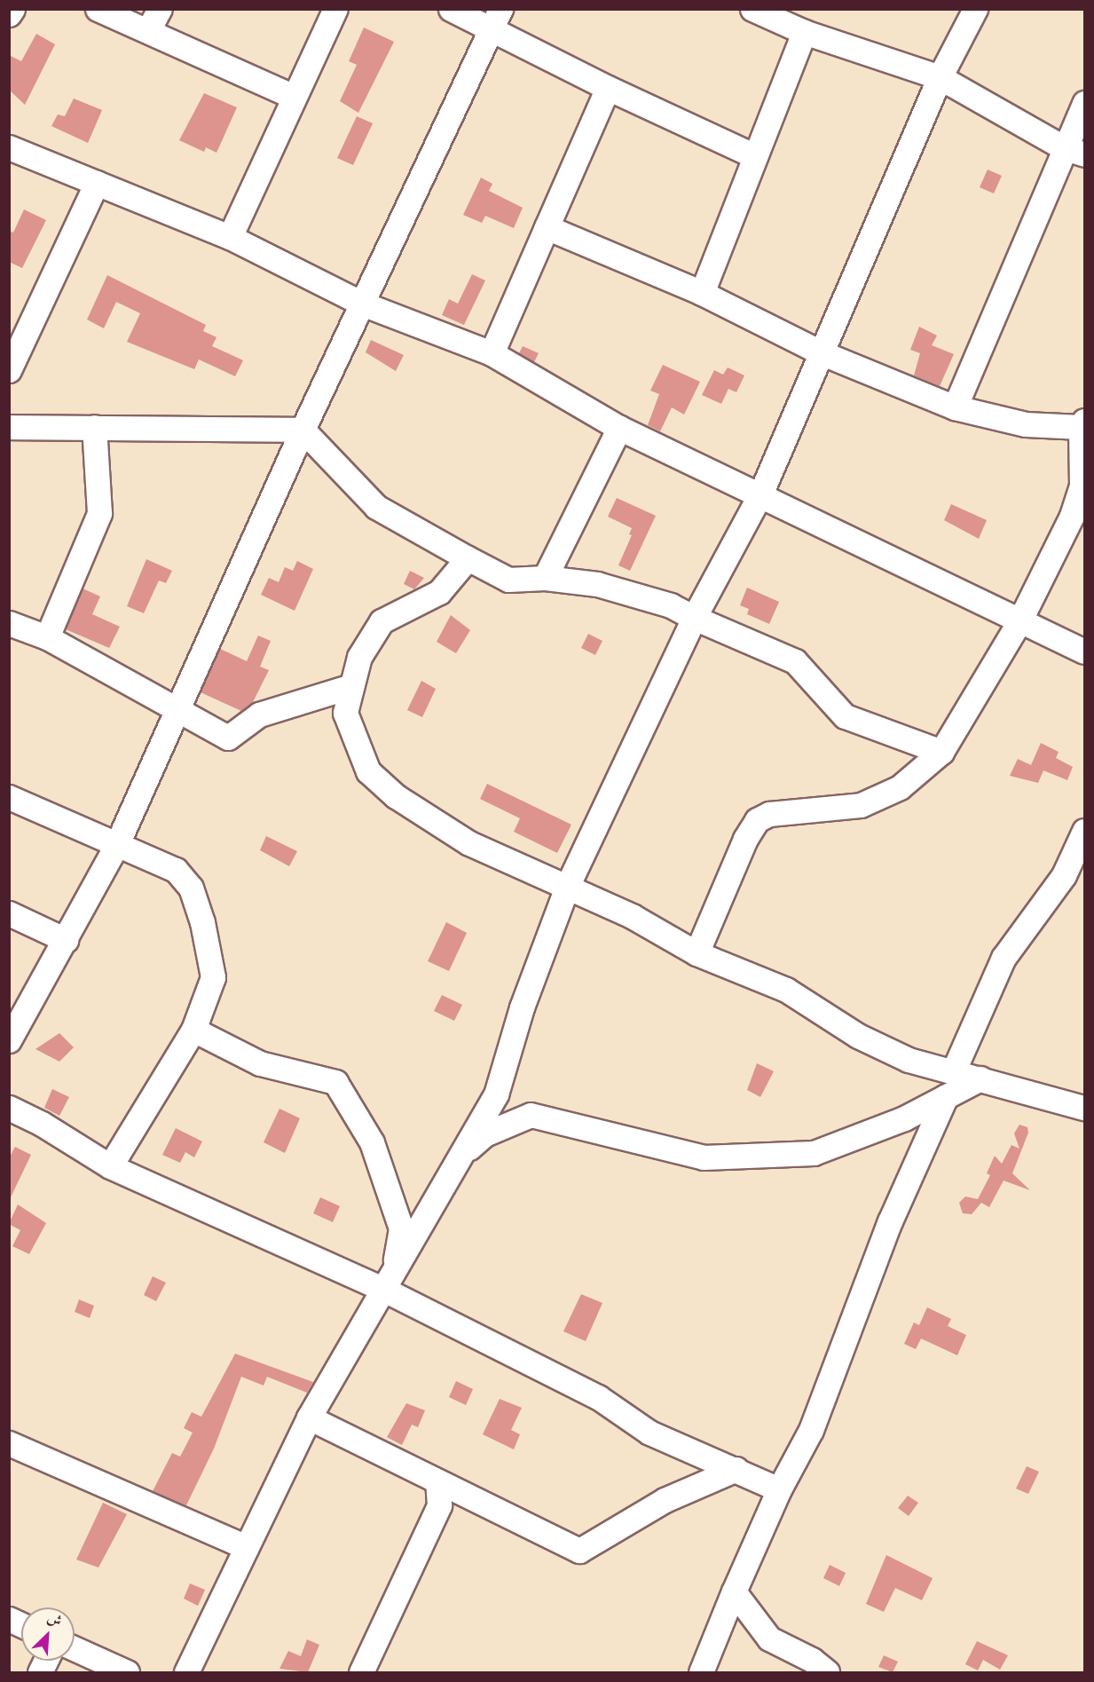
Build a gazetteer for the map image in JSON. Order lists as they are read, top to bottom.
{
  "north": "top right"
}
